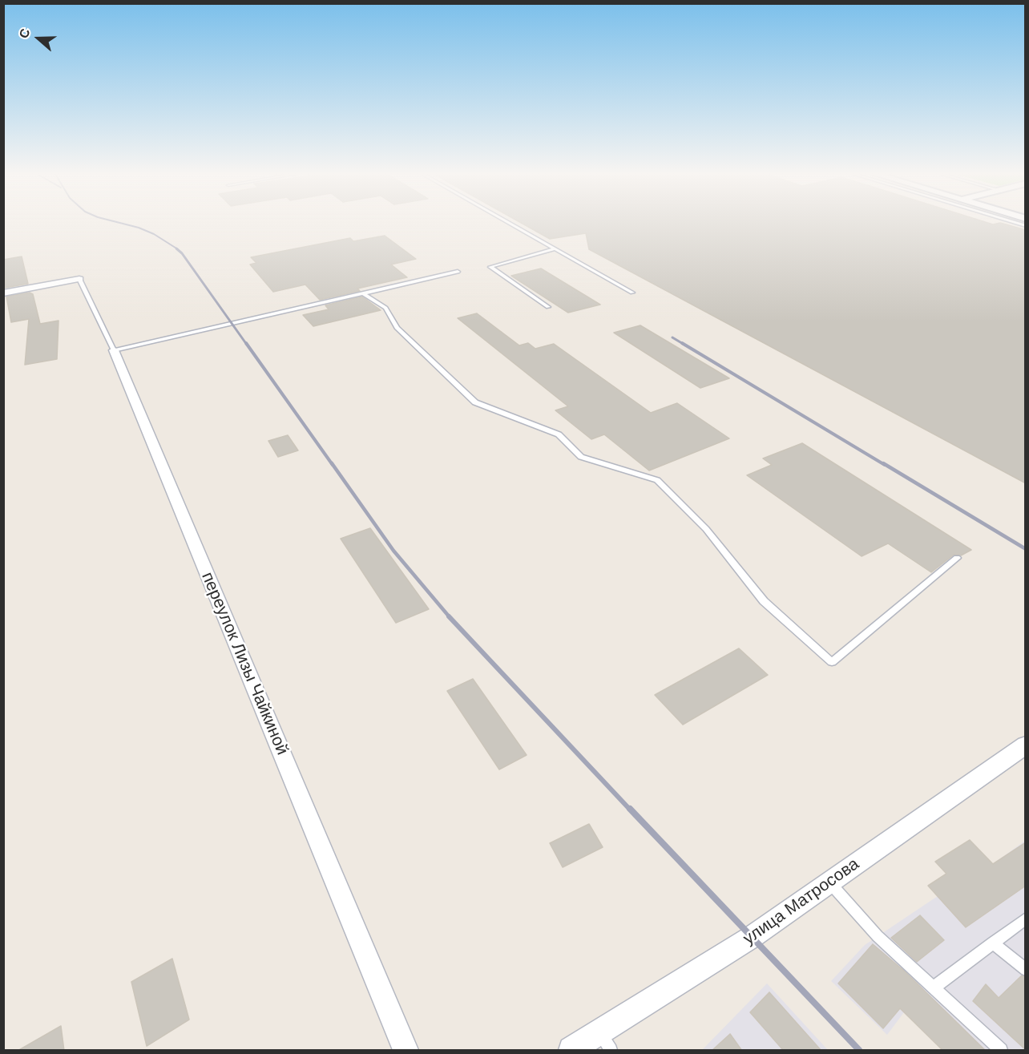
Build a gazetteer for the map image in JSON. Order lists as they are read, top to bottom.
{
  "streets": {
    "street": ["переулок Лизы Чайкиной", "улица Матросова"]
  },
  "north": "left"
}
